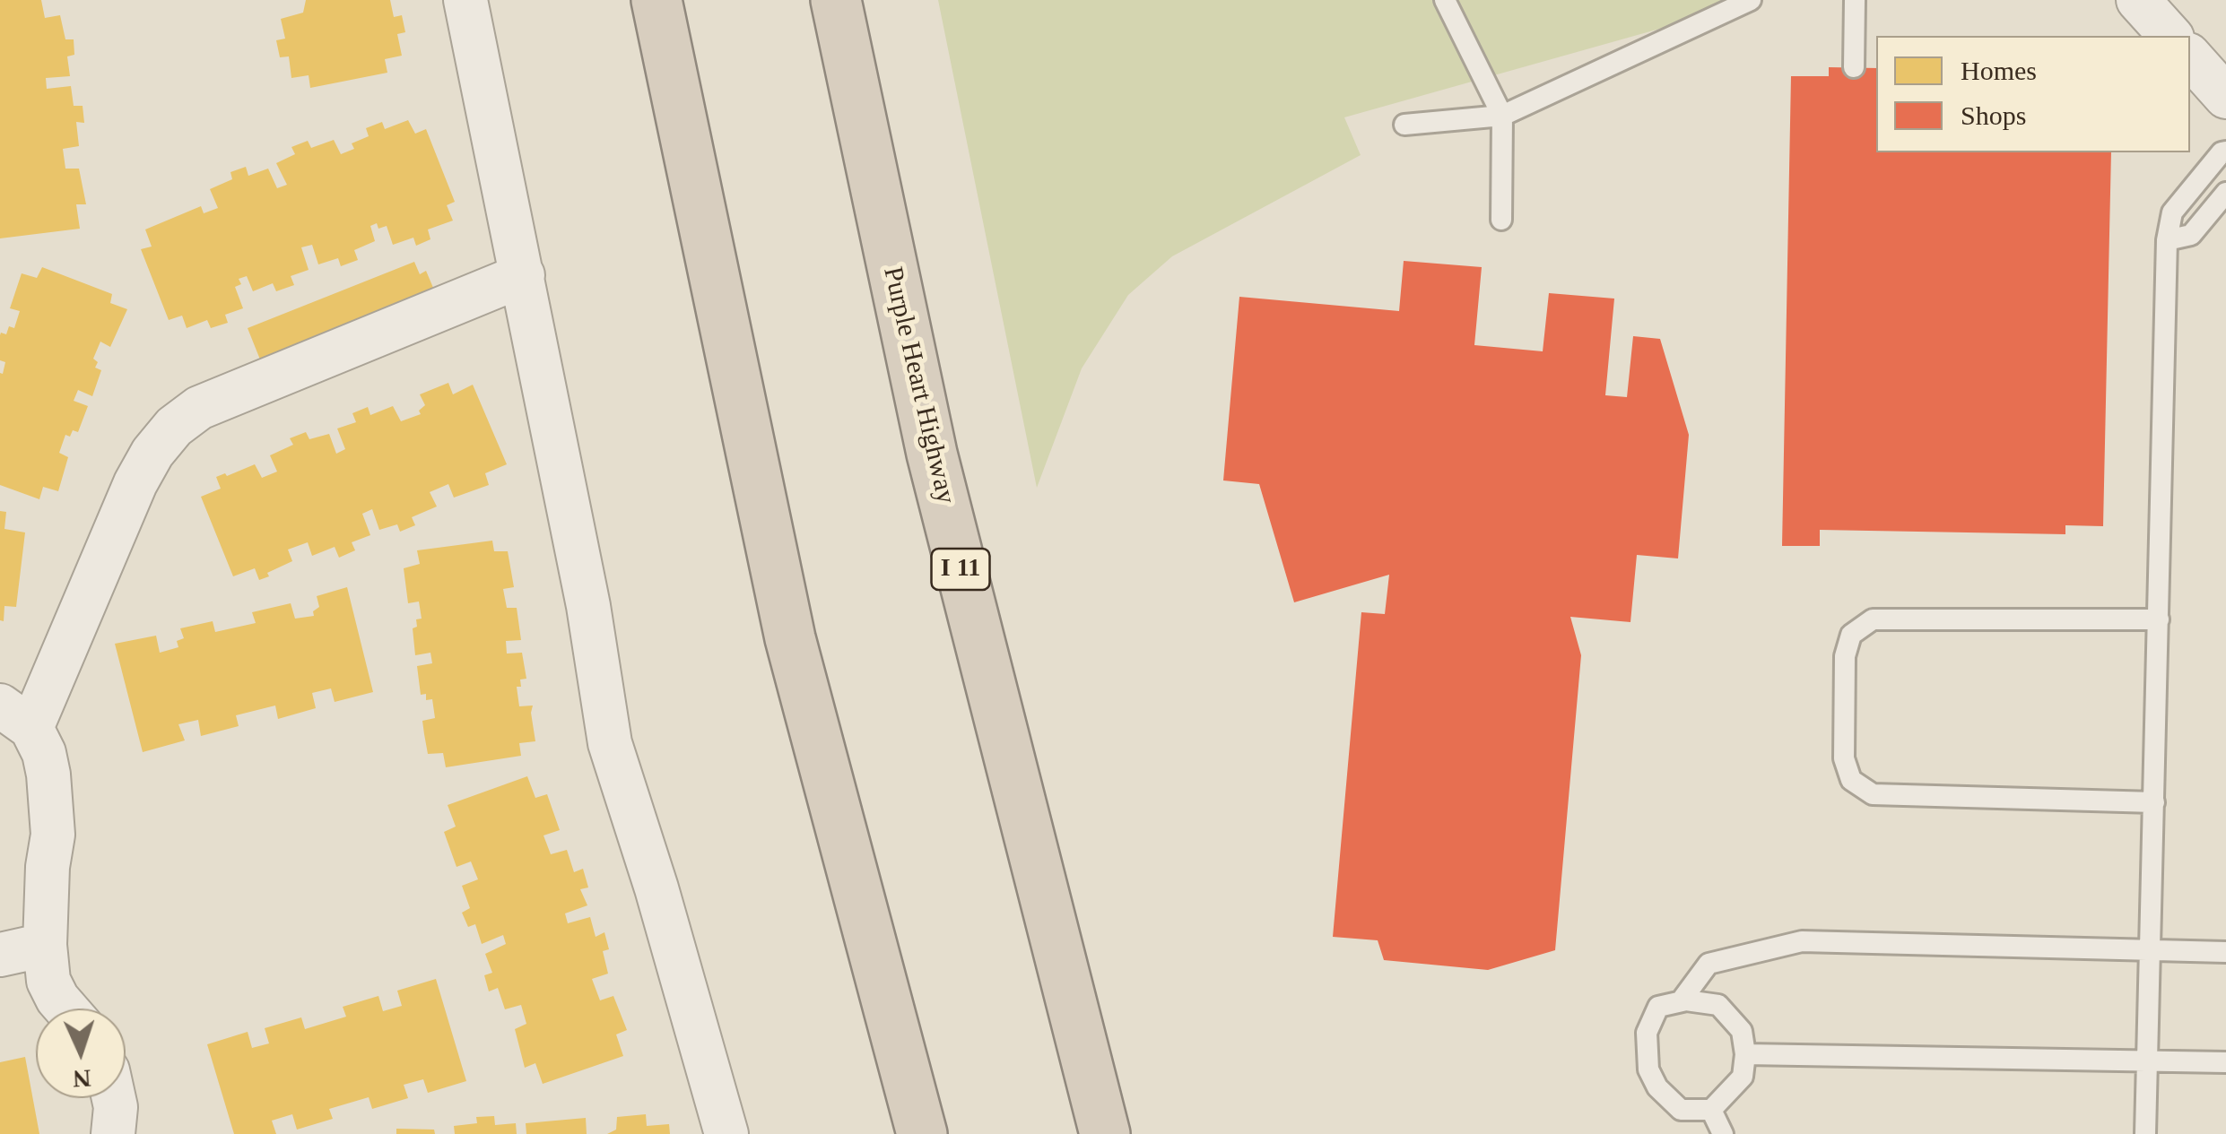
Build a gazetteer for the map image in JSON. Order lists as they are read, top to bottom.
{
  "streets": {
    "highway": ["Purple Heart Highway", "I 11"]
  },
  "legend": ["Homes", "Shops"],
  "north": "bottom"
}
